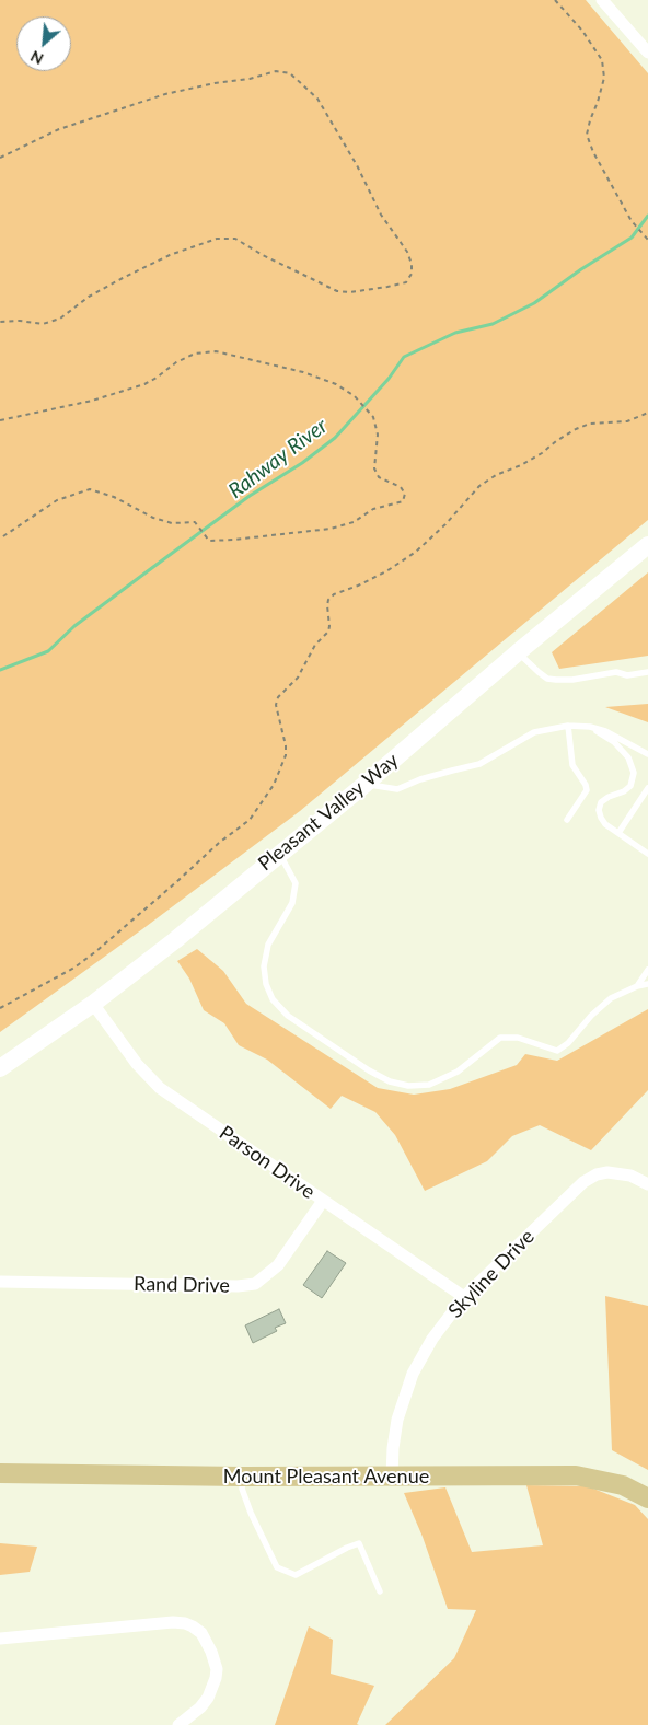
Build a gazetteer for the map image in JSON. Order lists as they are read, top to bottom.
{
  "streets": {
    "main road": ["Pleasant Valley Way", "Mount Pleasant Avenue"],
    "street": ["Parson Drive", "Skyline Drive", "Rand Drive"]
  },
  "crossings": [
    ["Pleasant Valley Way", "Parson Drive"],
    ["Parson Drive", "Skyline Drive"],
    ["Parson Drive", "Rand Drive"],
    ["Skyline Drive", "Mount Pleasant Avenue"]
  ],
  "water": ["Rahway River"],
  "north": "bottom left"
}
